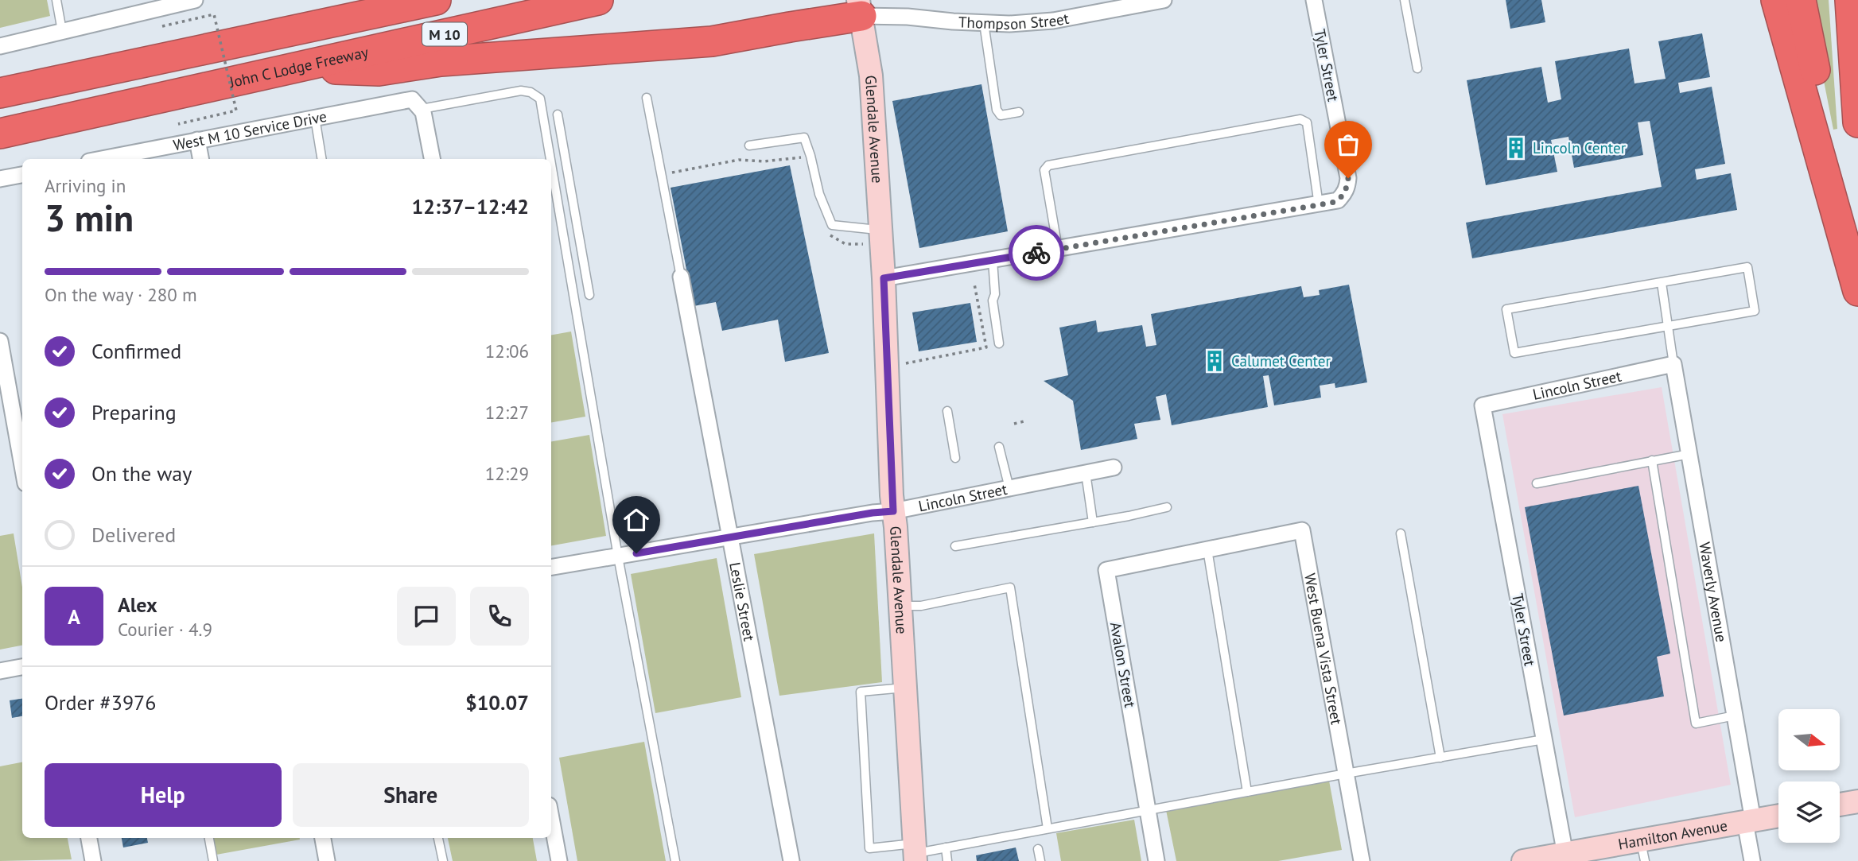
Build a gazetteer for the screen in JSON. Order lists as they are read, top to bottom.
{
  "streets": {
    "highway": ["M 10", "John C Lodge Freeway"],
    "street": [
      "Thompson Street",
      "Tyler Street",
      "West M 10 Service Drive",
      "Glendale Avenue",
      "Lincoln Street",
      "Waverly Avenue",
      "Leslie Street",
      "West Buena Vista Street",
      "Avalon Street",
      "Hamilton Avenue"
    ]
  },
  "crossings": [
    ["Thompson Street", "Glendale Avenue"],
    ["Tyler Street", "Lincoln Street"],
    ["Tyler Street", "Hamilton Avenue"],
    ["Glendale Avenue", "Lincoln Street"],
    ["Lincoln Street", "Waverly Avenue"],
    ["Lincoln Street", "Leslie Street"],
    ["Waverly Avenue", "Hamilton Avenue"],
    ["West Buena Vista Street", "Avalon Street"]
  ],
  "places": {
    "building": ["Lincoln Center", "Calumet Center"]
  },
  "north": "right",
  "page": {
    "heading": ["3 min", "Arriving in", "12:37–12:42"],
    "panel": [
      "Alex",
      "Courier · 4.9",
      "Order #3976",
      "$10.07"
    ],
    "bar": "On the way · 280 m",
    "list": [
      ["Confirmed", "12:06"],
      ["Preparing", "12:27"],
      ["On the way", "12:29"],
      "Delivered"
    ],
    "round": "A",
    "buttons": ["Help", "Share"]
  }
}
